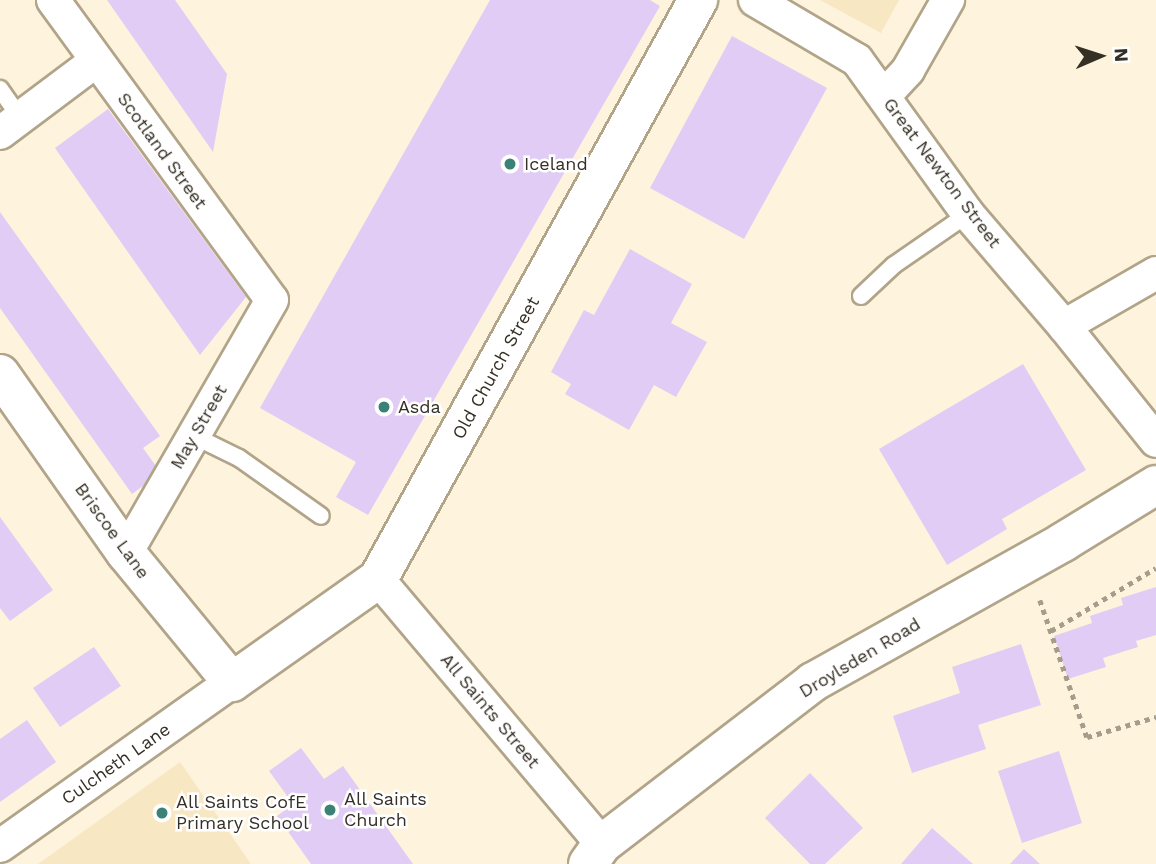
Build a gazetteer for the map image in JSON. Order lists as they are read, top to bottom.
{
  "streets": {
    "street": [
      "Scotland Street",
      "Great Newton Street",
      "Old Church Street",
      "May Street",
      "Briscoe Lane",
      "Droylsden Road",
      "All Saints Street",
      "Culcheth Lane"
    ]
  },
  "crossings": [
    ["Scotland Street", "May Street"],
    ["Old Church Street", "Briscoe Lane"],
    ["Old Church Street", "All Saints Street"],
    ["Old Church Street", "Culcheth Lane"],
    ["May Street", "Briscoe Lane"],
    ["Briscoe Lane", "Culcheth Lane"],
    ["Droylsden Road", "All Saints Street"]
  ],
  "places": [
    "Iceland",
    "Asda",
    "All Saints Church",
    "All Saints CofE Primary School"
  ],
  "north": "right"
}
